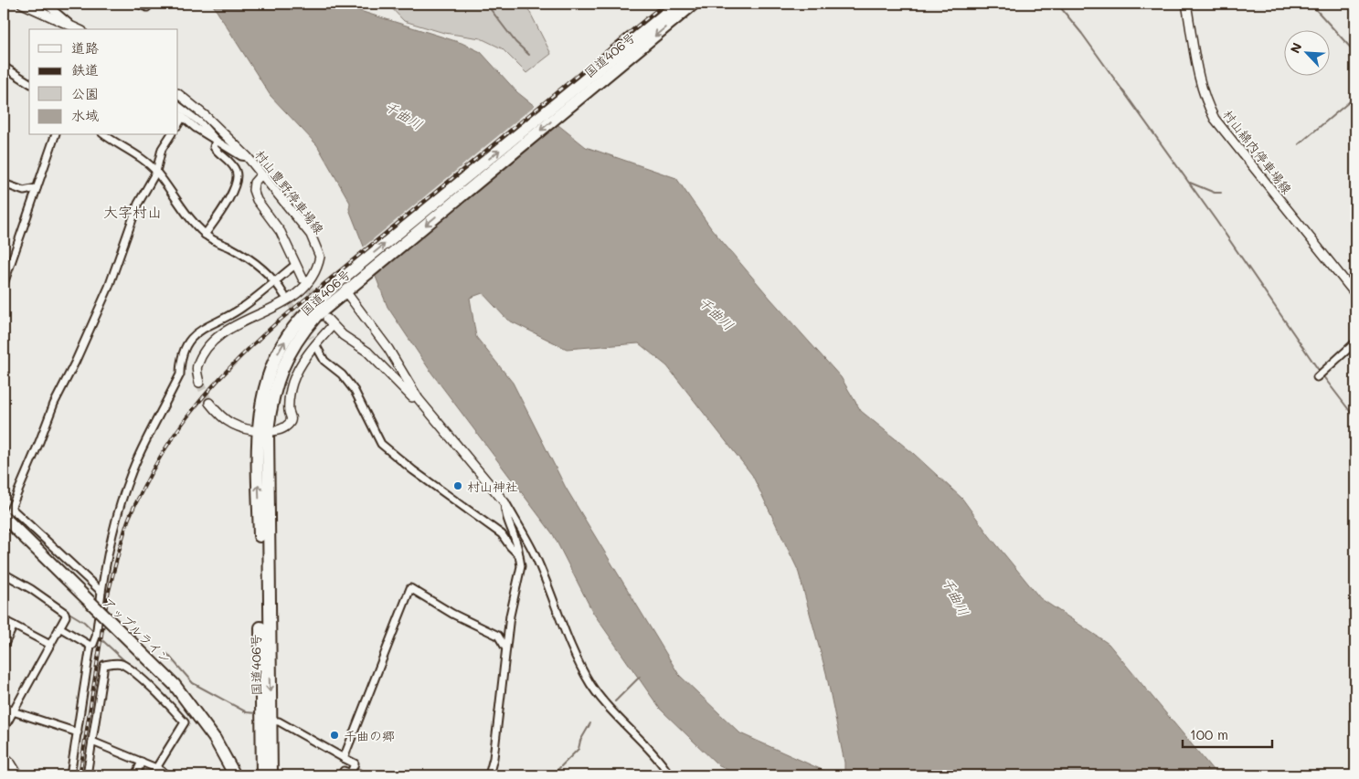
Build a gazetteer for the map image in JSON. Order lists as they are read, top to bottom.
{
  "streets": {
    "highway": ["国道406号", "アップルライン"],
    "main road": ["村山綿内停車場線", "村山豊野停車場線"]
  },
  "districts": ["大字村山"],
  "water": ["千曲川"],
  "places": ["村山神社", "千曲の郷"],
  "legend": [
    "道路",
    "鉄道",
    "公園",
    "水域"
  ],
  "scale_bar": "100 m",
  "north": "top left"
}
